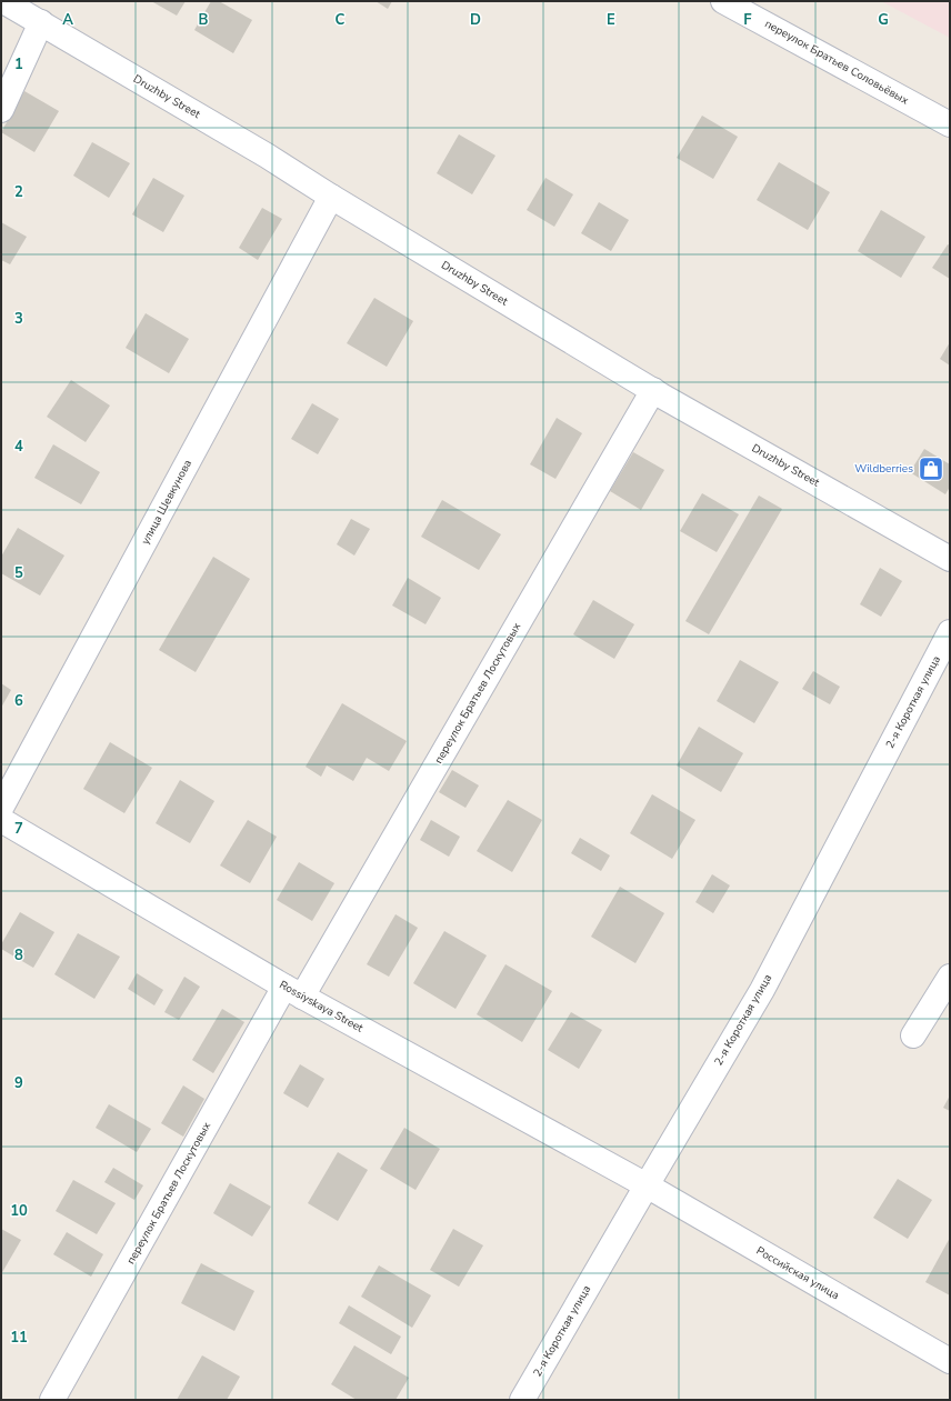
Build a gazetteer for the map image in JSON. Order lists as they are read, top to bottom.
{
  "streets": {
    "street": [
      "переулок Братьев Соловьёвых",
      "Druzhby Street",
      "улица Шевкунова",
      "переулок Братьев Лоскутовых",
      "2-я Короткая улица",
      "Rossiyskaya Street",
      "Российская улица"
    ]
  },
  "crossings": [
    ["Druzhby Street", "улица Шевкунова"],
    ["Druzhby Street", "переулок Братьев Лоскутовых"],
    ["переулок Братьев Лоскутовых", "Rossiyskaya Street"],
    ["2-я Короткая улица", "Rossiyskaya Street"],
    ["2-я Короткая улица", "Российская улица"],
    ["Rossiyskaya Street", "Российская улица"]
  ],
  "places": {
    "shop": ["Wildberries"]
  },
  "grid": {
    "columns": [
      "A",
      "B",
      "C",
      "D",
      "E",
      "F",
      "G"
    ],
    "rows": [
      "1",
      "2",
      "3",
      "4",
      "5",
      "6",
      "7",
      "8",
      "9",
      "10",
      "11"
    ]
  }
}
